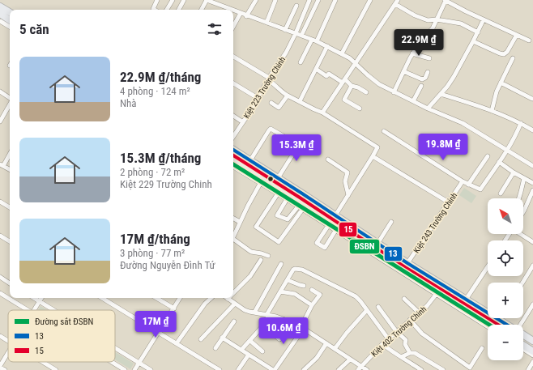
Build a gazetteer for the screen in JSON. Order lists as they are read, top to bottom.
{
  "streets": {
    "street": ["Kiệt 223 Trường Chinh", "Kiệt 243 Trường Chinh", "Kiệt 402 Trường Chinh"]
  },
  "lines": ["transit line 13", "transit line 15", "rail line ĐSBN"],
  "legend": ["Đường sắt ĐSBN", "13", "15"],
  "north": "top left",
  "page": {
    "heading": "5 căn",
    "price": [
      "22.9M ₫",
      "19.8M ₫",
      "15.3M ₫",
      "17M ₫",
      "10.6M ₫"
    ],
    "list": [
      {
        "name": "22.9M ₫/tháng",
        "note": "4 phòng · 124 m² · Nhà"
      },
      {
        "name": "15.3M ₫/tháng",
        "note": "2 phòng · 72 m² · Kiệt 229 Trường Chinh"
      },
      {
        "name": "17M ₫/tháng",
        "note": "3 phòng · 77 m² · Đường Nguyễn Đình Tứ"
      }
    ],
    "map_buttons": ["+", "−"]
  }
}
